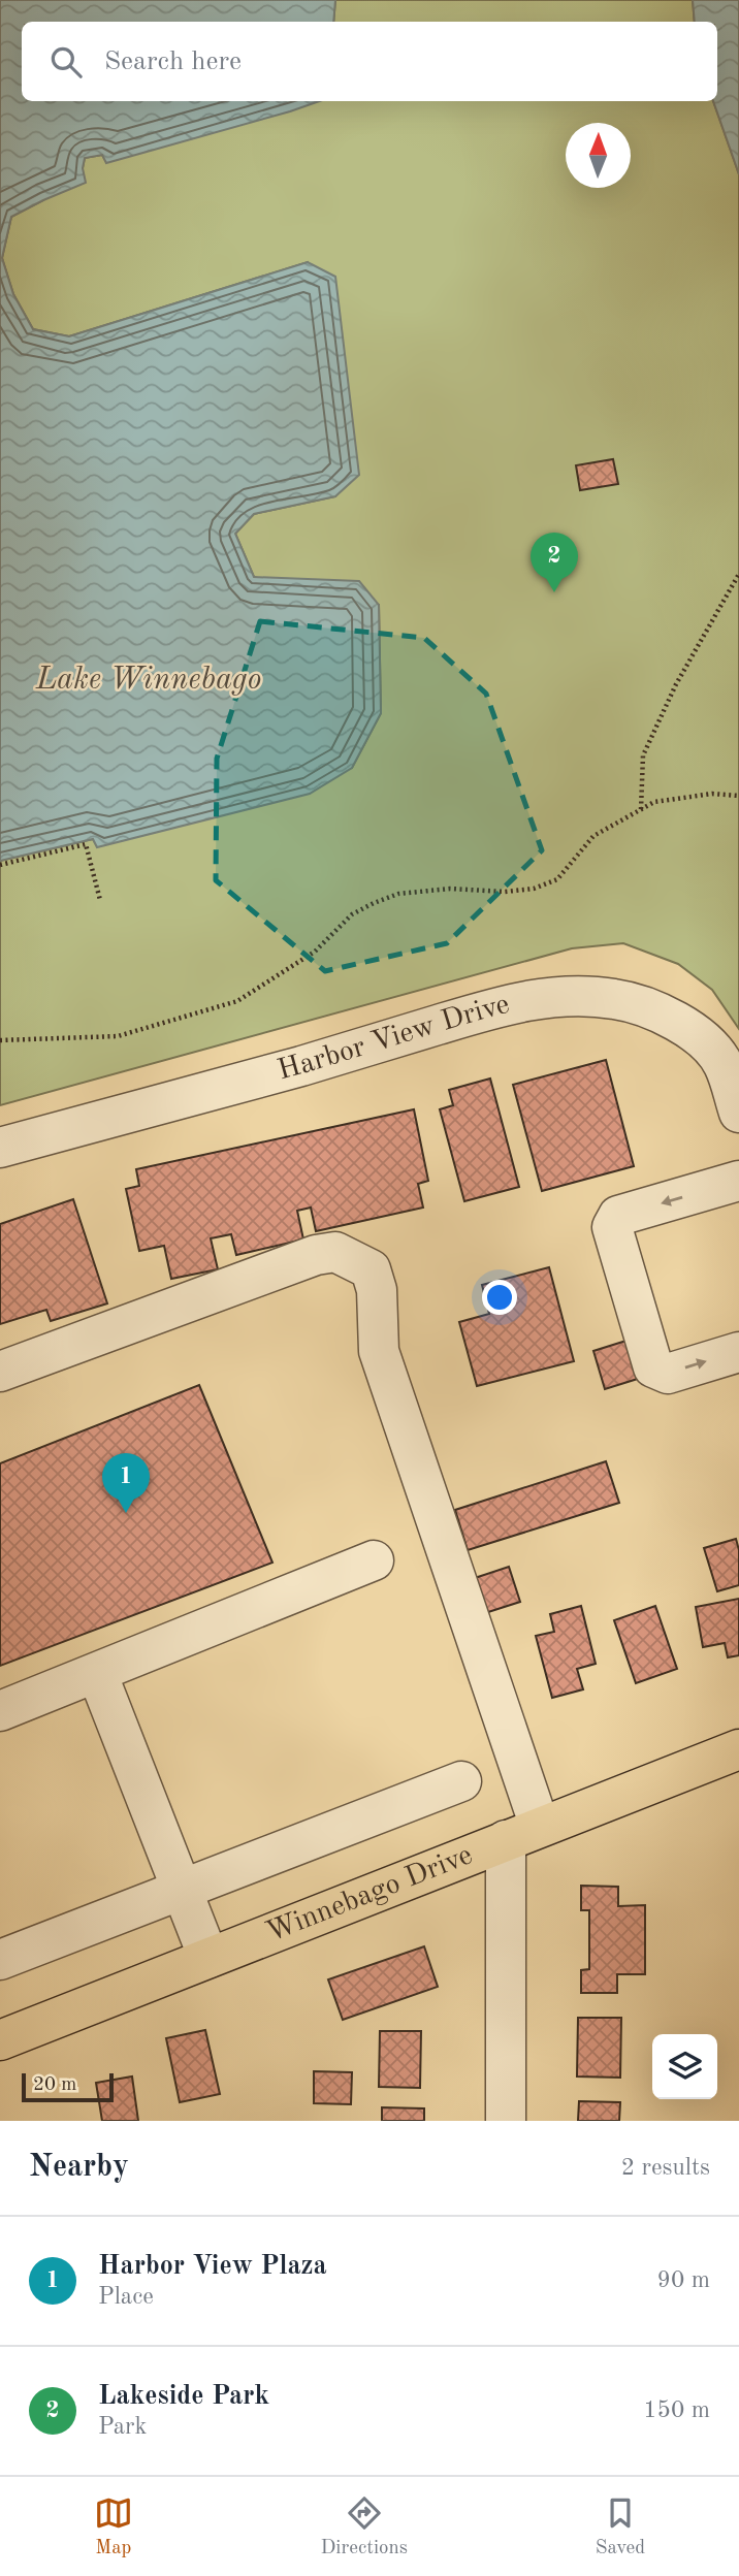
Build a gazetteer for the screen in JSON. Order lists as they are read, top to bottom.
{
  "streets": {
    "main road": ["Winnebago Drive"],
    "street": ["Harbor View Drive"]
  },
  "water": ["Lake Winnebago"],
  "scale_bar": "20 m",
  "north": "top",
  "page": {
    "search": "Search here",
    "pins": ["2", "1"],
    "scale": "20 m",
    "heading": ["Nearby", "2 results"],
    "list": [
      {
        "mark": "1",
        "name": "Harbor View Plaza",
        "note": "Place",
        "value": "90 m"
      },
      {
        "mark": "2",
        "name": "Lakeside Park",
        "note": "Park",
        "value": "150 m"
      }
    ],
    "nav": ["Map", "Directions", "Saved"]
  }
}
